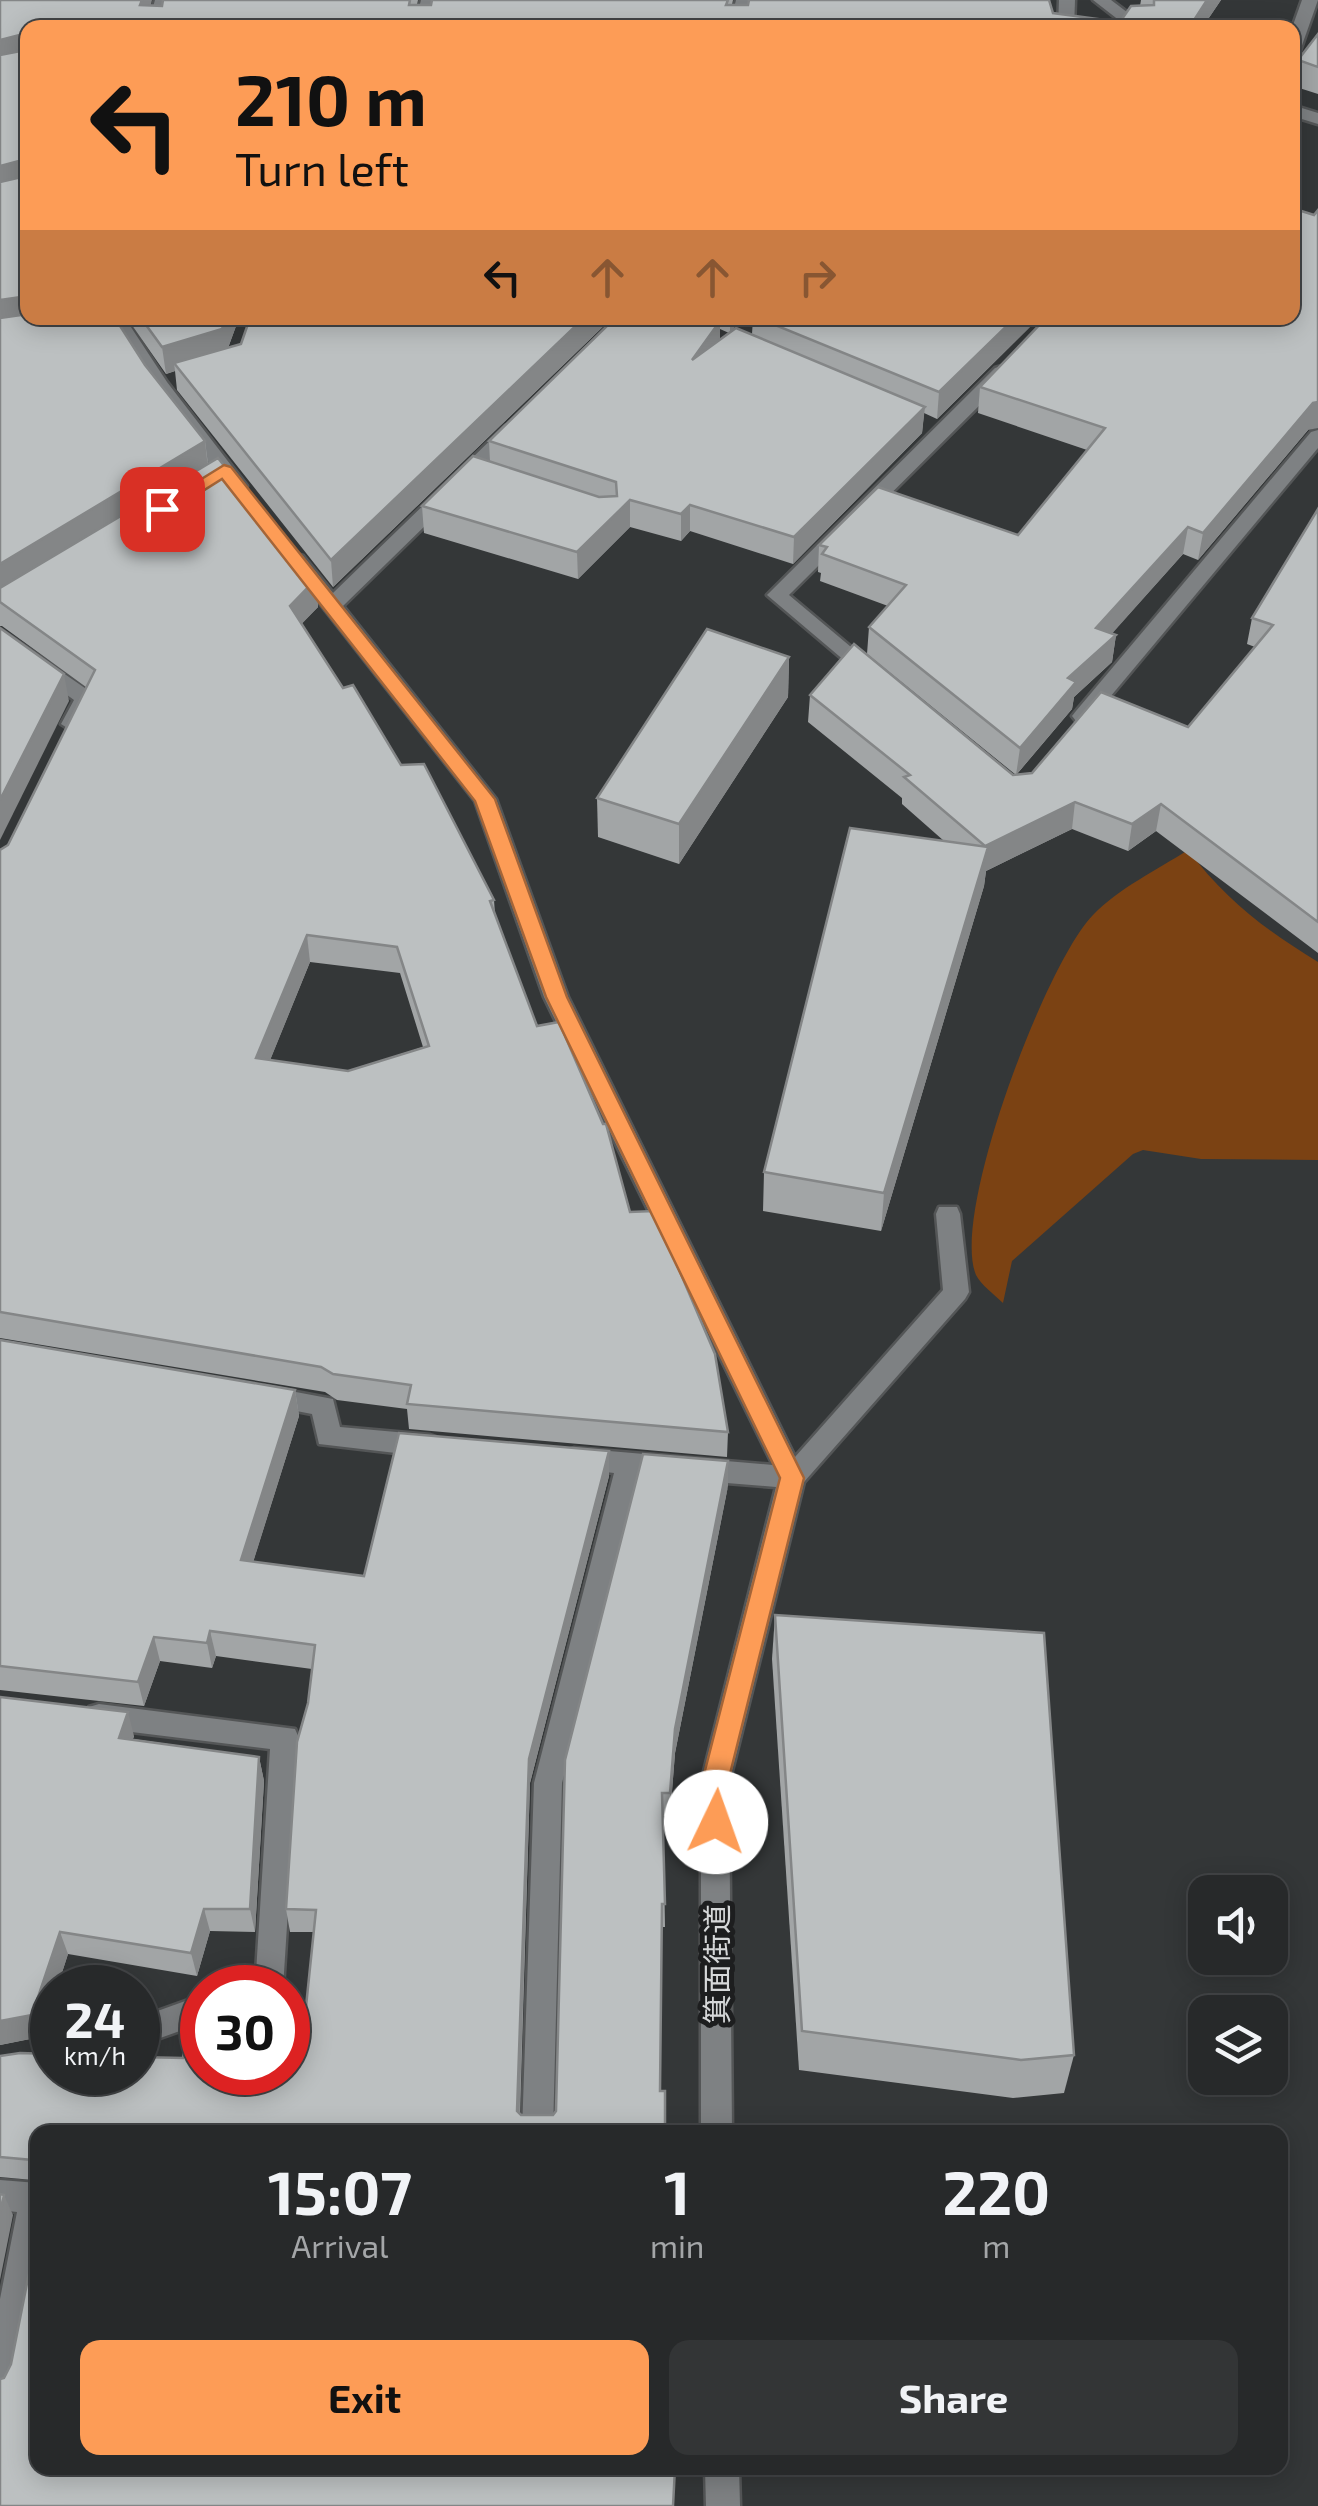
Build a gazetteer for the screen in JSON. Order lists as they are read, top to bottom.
{
  "streets": {
    "street": ["箕面街道"]
  },
  "page": {
    "turn": ["210 m", "Turn left"],
    "speed": "24 km/h",
    "limit": "30",
    "eta": [
      "15:07",
      "Arrival",
      "1",
      "min",
      "220",
      "m"
    ],
    "buttons": ["Exit", "Share"]
  }
}
